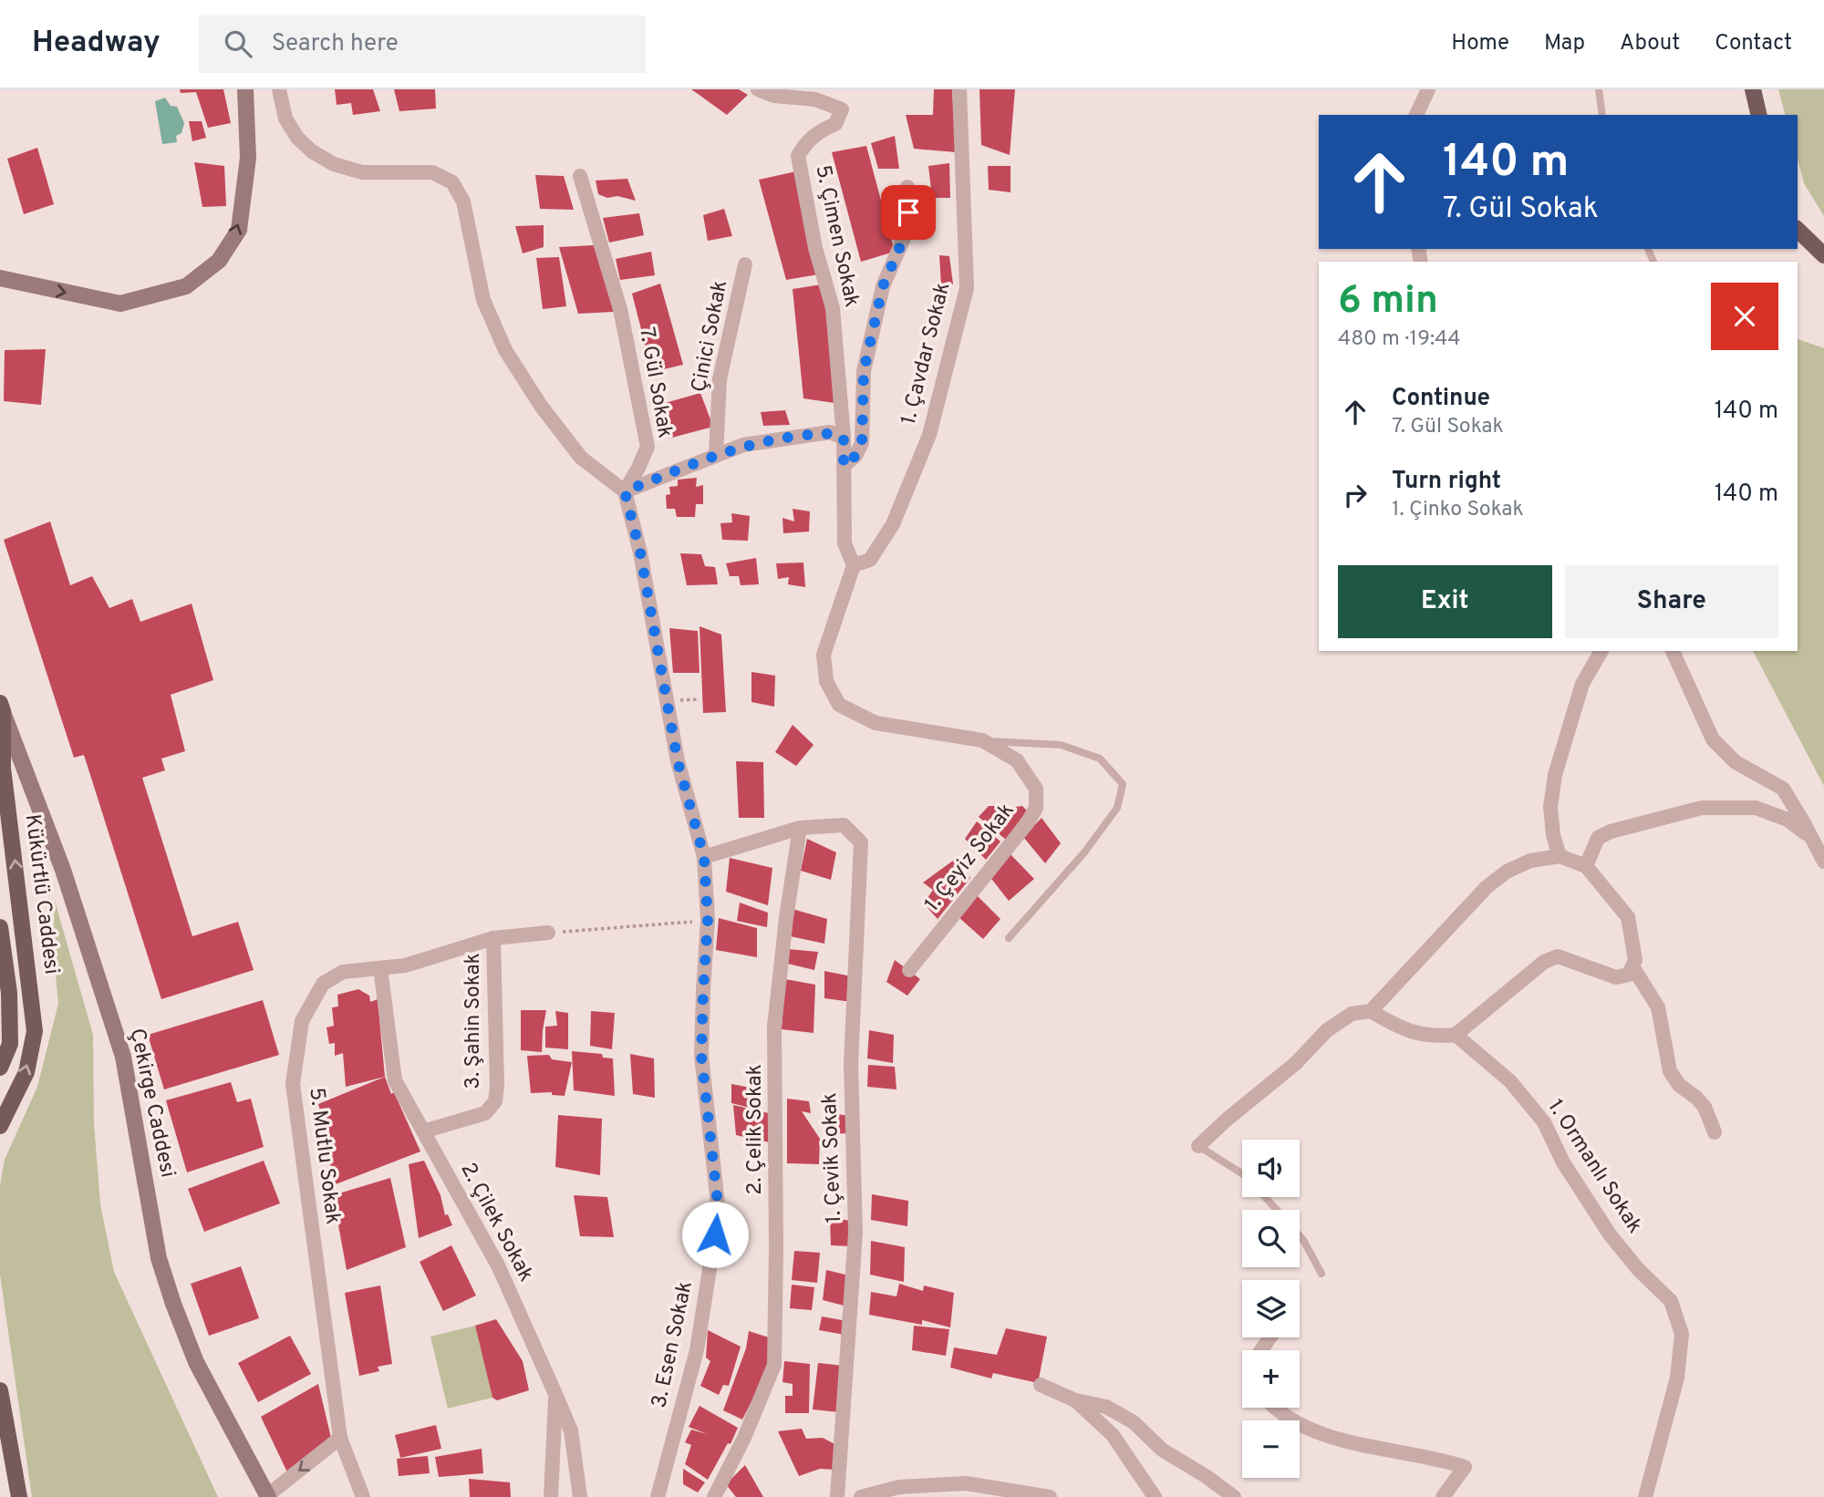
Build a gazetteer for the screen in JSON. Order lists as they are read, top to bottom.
{
  "streets": {
    "main road": ["Kükürtlü Caddesi", "Çekirge Caddesi"],
    "street": [
      "5. Çimen Sokak",
      "Çinici Sokak",
      "1. Çavdar Sokak",
      "7. Gül Sokak",
      "1. Çeyiz Sokak",
      "3. Şahin Sokak",
      "2. Çelik Sokak",
      "5. Mutlu Sokak",
      "1. Çevik Sokak",
      "1. Ormanlı Sokak",
      "2. Çilek Sokak",
      "3. Esen Sokak"
    ]
  },
  "crossings": [
    ["5. Çimen Sokak", "1. Çavdar Sokak"],
    ["5. Çimen Sokak", "1. Çeyiz Sokak"],
    ["1. Çavdar Sokak", "1. Çeyiz Sokak"],
    ["Kükürtlü Caddesi", "Çekirge Caddesi"],
    ["3. Şahin Sokak", "5. Mutlu Sokak"],
    ["3. Şahin Sokak", "2. Çilek Sokak"],
    ["2. Çelik Sokak", "1. Çevik Sokak"],
    ["5. Mutlu Sokak", "2. Çilek Sokak"]
  ],
  "page": {
    "header": "Headway",
    "search": "Search here",
    "nav": [
      "Home",
      "Map",
      "About",
      "Contact"
    ],
    "turn": ["140 m", "7. Gül Sokak"],
    "heading": ["6 min", "480 m · 19:44"],
    "list": [
      {
        "name": "Continue",
        "note": "7. Gül Sokak",
        "value": "140 m"
      },
      {
        "name": "Turn right",
        "note": "1. Çinko Sokak",
        "value": "140 m"
      }
    ],
    "buttons": ["Exit", "Share"],
    "map_buttons": ["+", "−"]
  }
}
